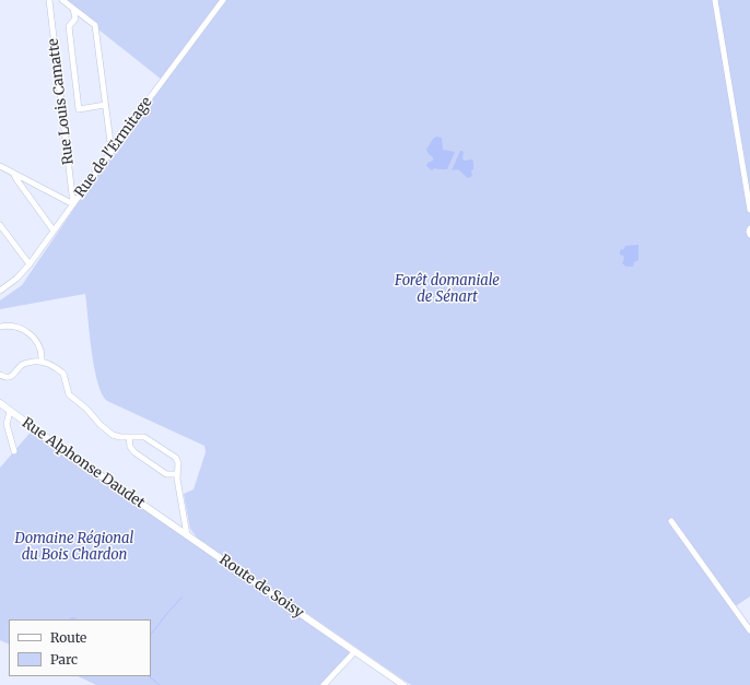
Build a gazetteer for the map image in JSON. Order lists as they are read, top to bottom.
{
  "streets": {
    "main road": ["Rue Alphonse Daudet", "Route de Soisy"],
    "street": ["Rue Louis Camatte", "Rue de l'Ermitage"]
  },
  "crossings": [
    ["Rue Louis Camatte", "Rue de l'Ermitage"],
    ["Rue Alphonse Daudet", "Route de Soisy"]
  ],
  "parks": ["Forêt domaniale de Sénart", "Domaine Régional du Bois Chardon"],
  "legend": ["Route", "Parc"]
}
